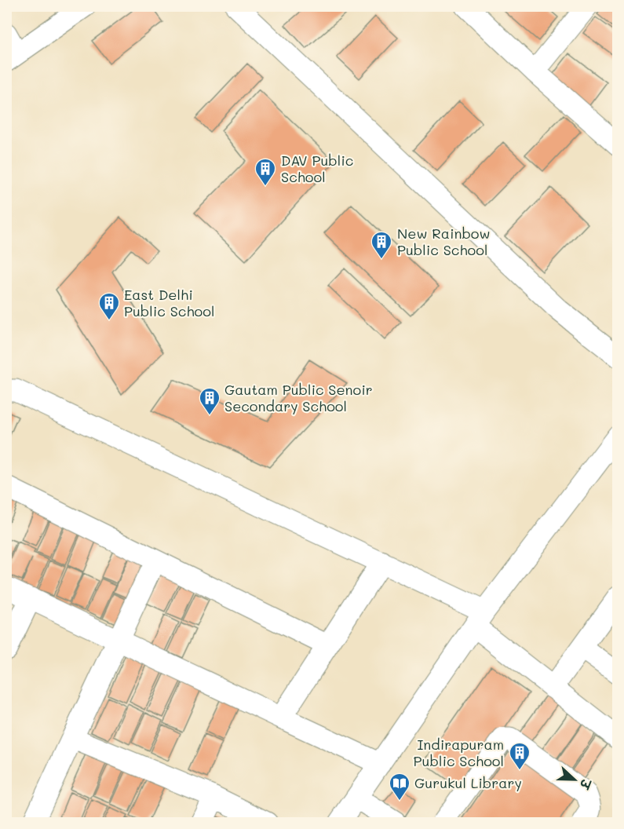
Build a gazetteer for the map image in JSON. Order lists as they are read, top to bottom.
{
  "places": {
    "building": [
      "DAV Public School",
      "New Rainbow Public School",
      "East Delhi Public School",
      "Gautam Public Senoir Secondary School",
      "Indirapuram Public School"
    ],
    "library": ["Gurukul Library"]
  },
  "north": "right"
}
